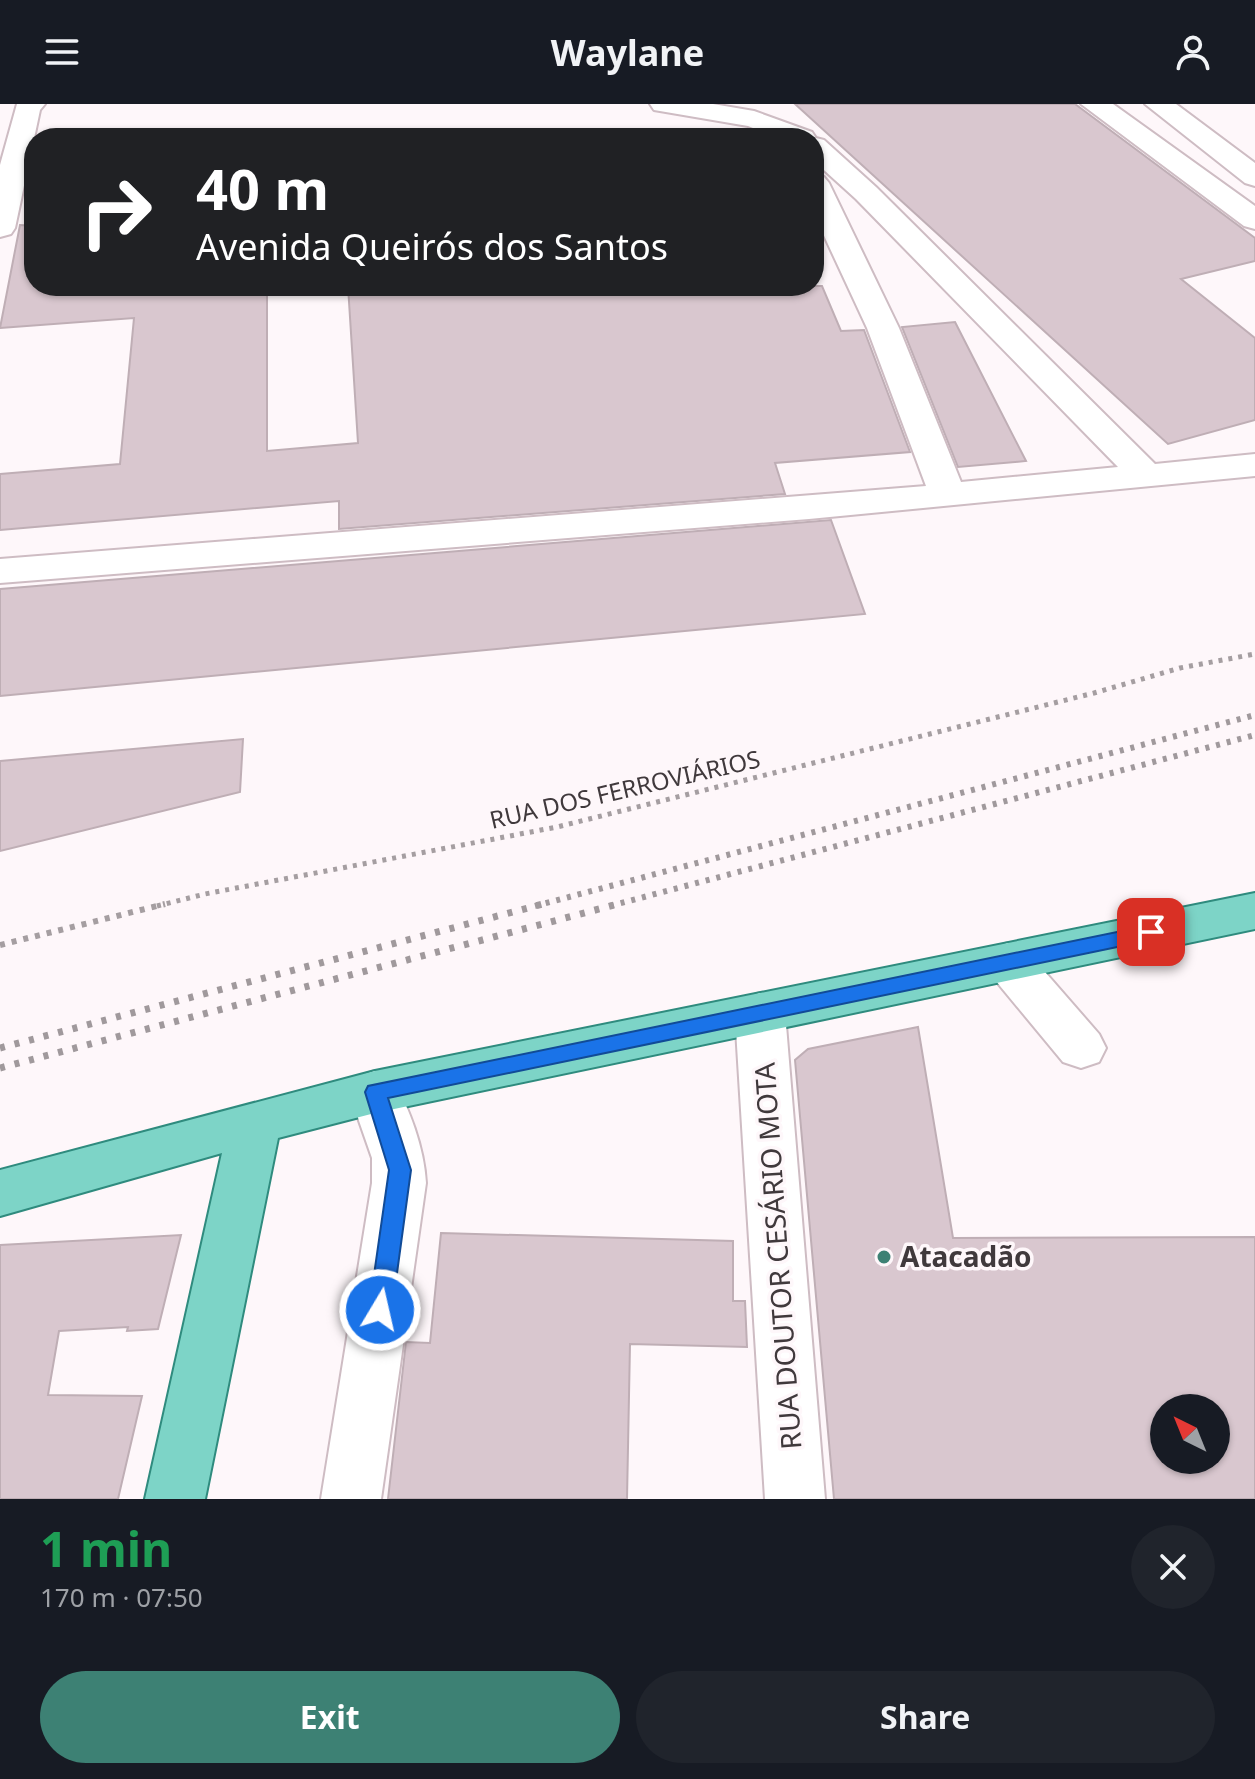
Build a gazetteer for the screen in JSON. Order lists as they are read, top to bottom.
{
  "streets": {
    "street": ["RUA DOUTOR CESÁRIO MOTA"],
    "path": ["RUA DOS FERROVIÁRIOS"]
  },
  "places": ["Atacadão"],
  "north": "top left",
  "page": {
    "header": "Waylane",
    "turn": ["40 m", "Avenida Queirós dos Santos"],
    "heading": ["1 min", "170 m · 07:50"],
    "buttons": ["Exit", "Share"]
  }
}
